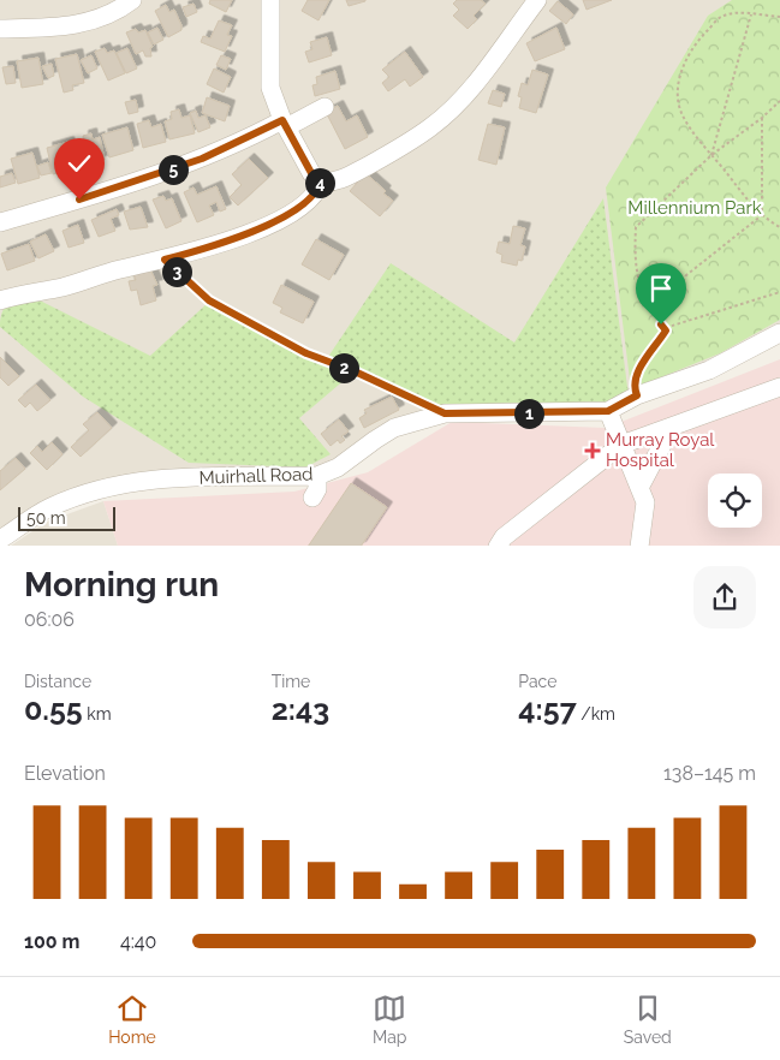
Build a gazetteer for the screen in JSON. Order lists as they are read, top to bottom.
{
  "streets": {
    "street": ["Muirhall Road"]
  },
  "parks": ["Millennium Park"],
  "places": {
    "health": ["Murray Royal Hospital"]
  },
  "scale_bar": "50 m",
  "page": {
    "pins": [
      "5",
      "4",
      "3",
      "2",
      "1"
    ],
    "scale": "50 m",
    "heading": ["Morning run", "06:06"],
    "stats": [
      ["Distance", "0.55 km"],
      ["Time", "2:43"],
      ["Pace", "4:57 /km"]
    ],
    "chart": ["Elevation", "138–145 m"],
    "list": [
      {
        "name": "100 m",
        "note": "4:40"
      }
    ],
    "tabs": ["Home", "Map", "Saved"]
  }
}
